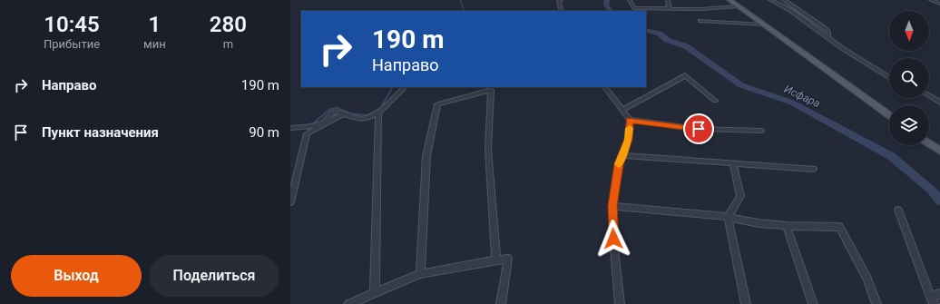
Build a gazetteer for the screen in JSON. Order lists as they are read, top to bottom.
{
  "water": ["Исфара"],
  "north": "bottom",
  "page": {
    "eta": [
      "10:45",
      "Прибытие",
      "1",
      "мин",
      "280",
      "m"
    ],
    "turn": ["190 m", "Направо"],
    "list": [
      {
        "name": "Направо",
        "value": "190 m"
      },
      {
        "name": "Пункт назначения",
        "value": "90 m"
      }
    ],
    "buttons": ["Выход", "Поделиться"]
  }
}
